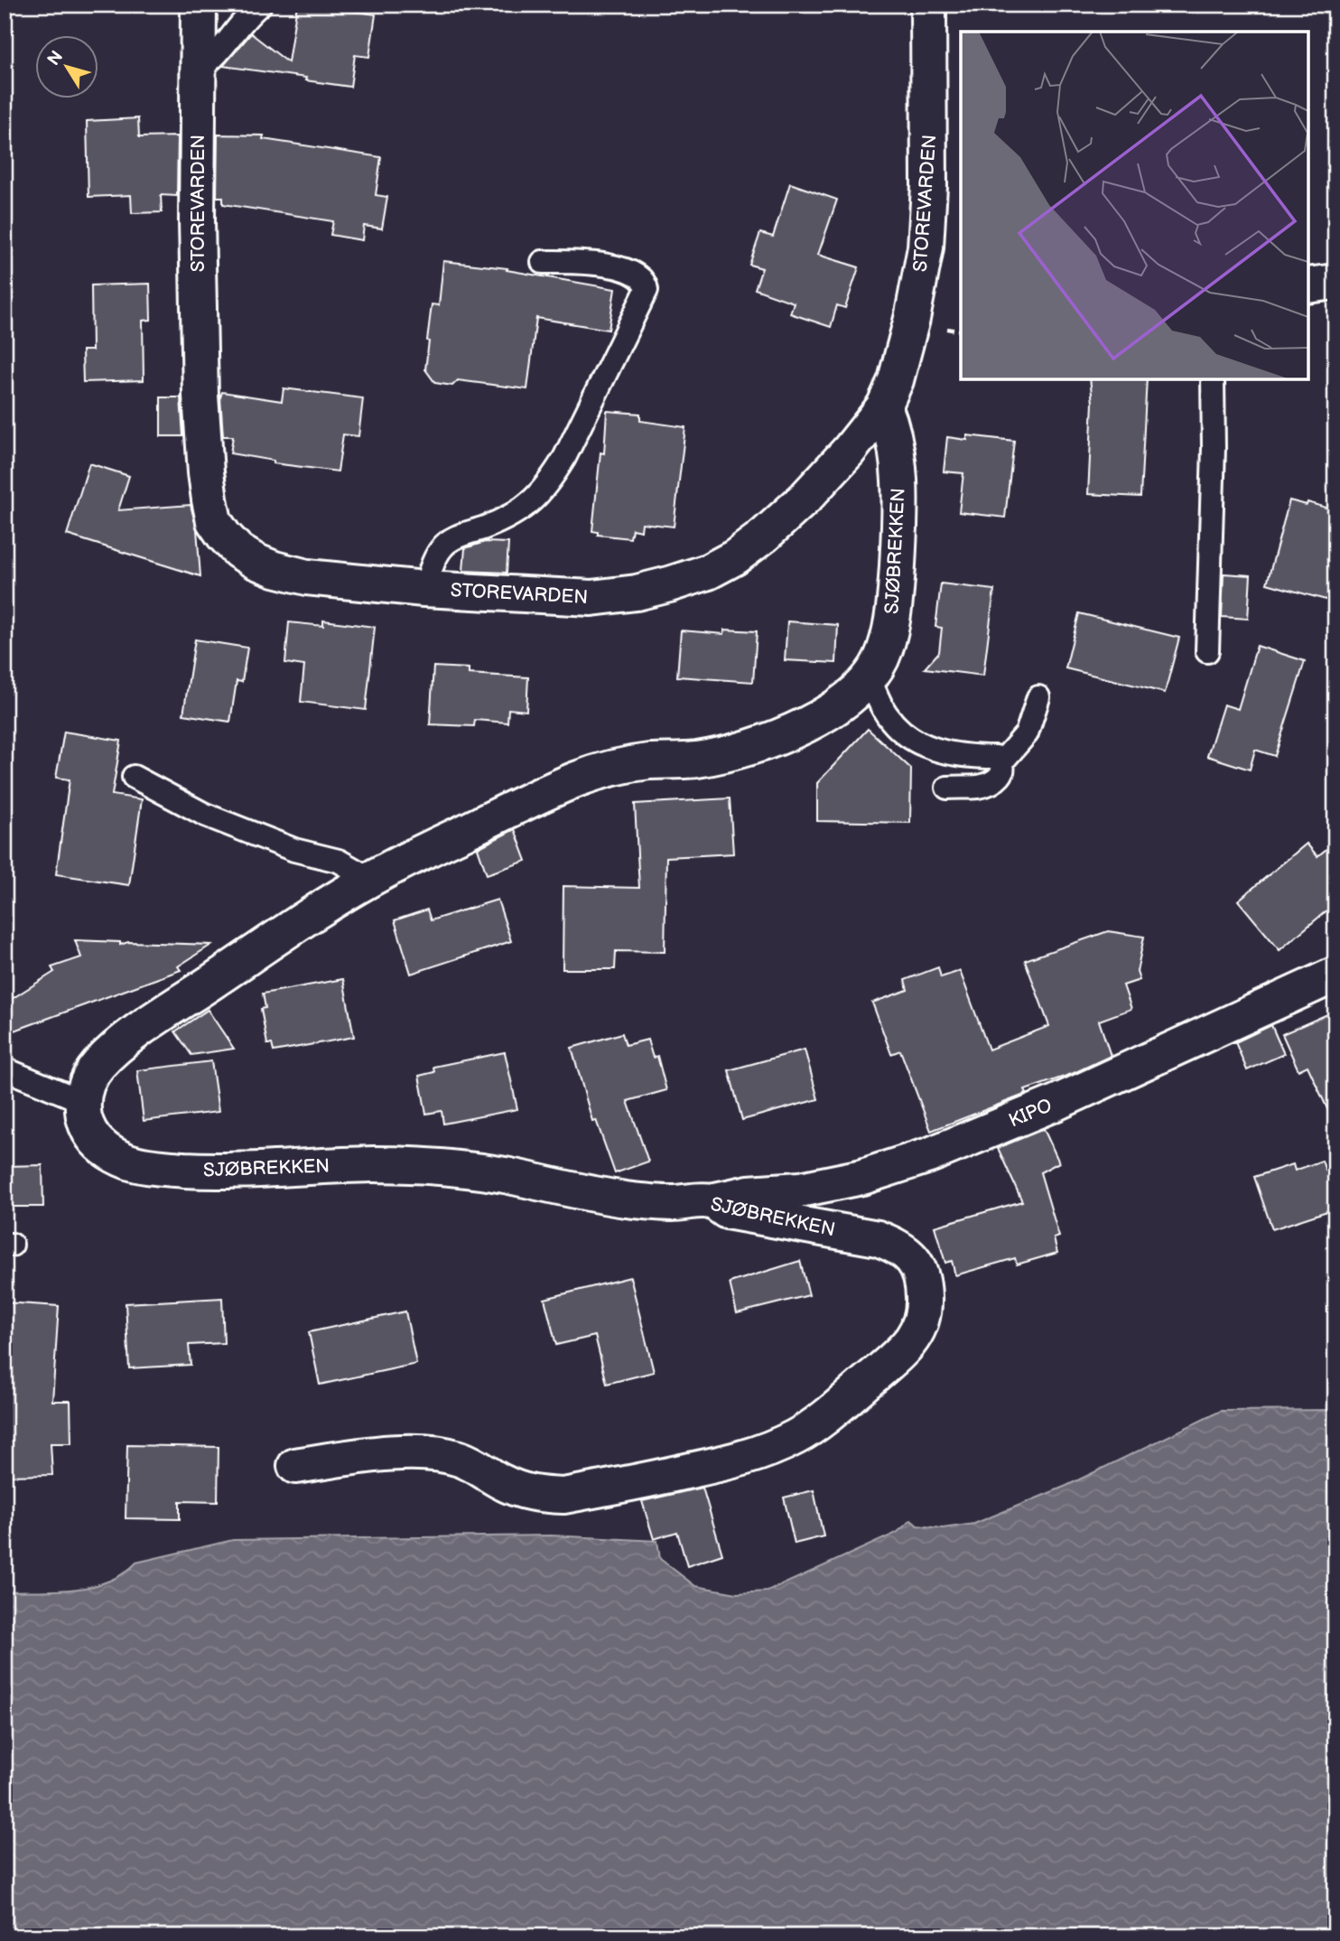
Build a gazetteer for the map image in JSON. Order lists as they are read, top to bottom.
{
  "streets": {
    "street": ["STOREVARDEN", "SJØBREKKEN", "KIPO"]
  },
  "crossings": [
    ["STOREVARDEN", "SJØBREKKEN"],
    ["SJØBREKKEN", "KIPO"]
  ],
  "north": "top left"
}
